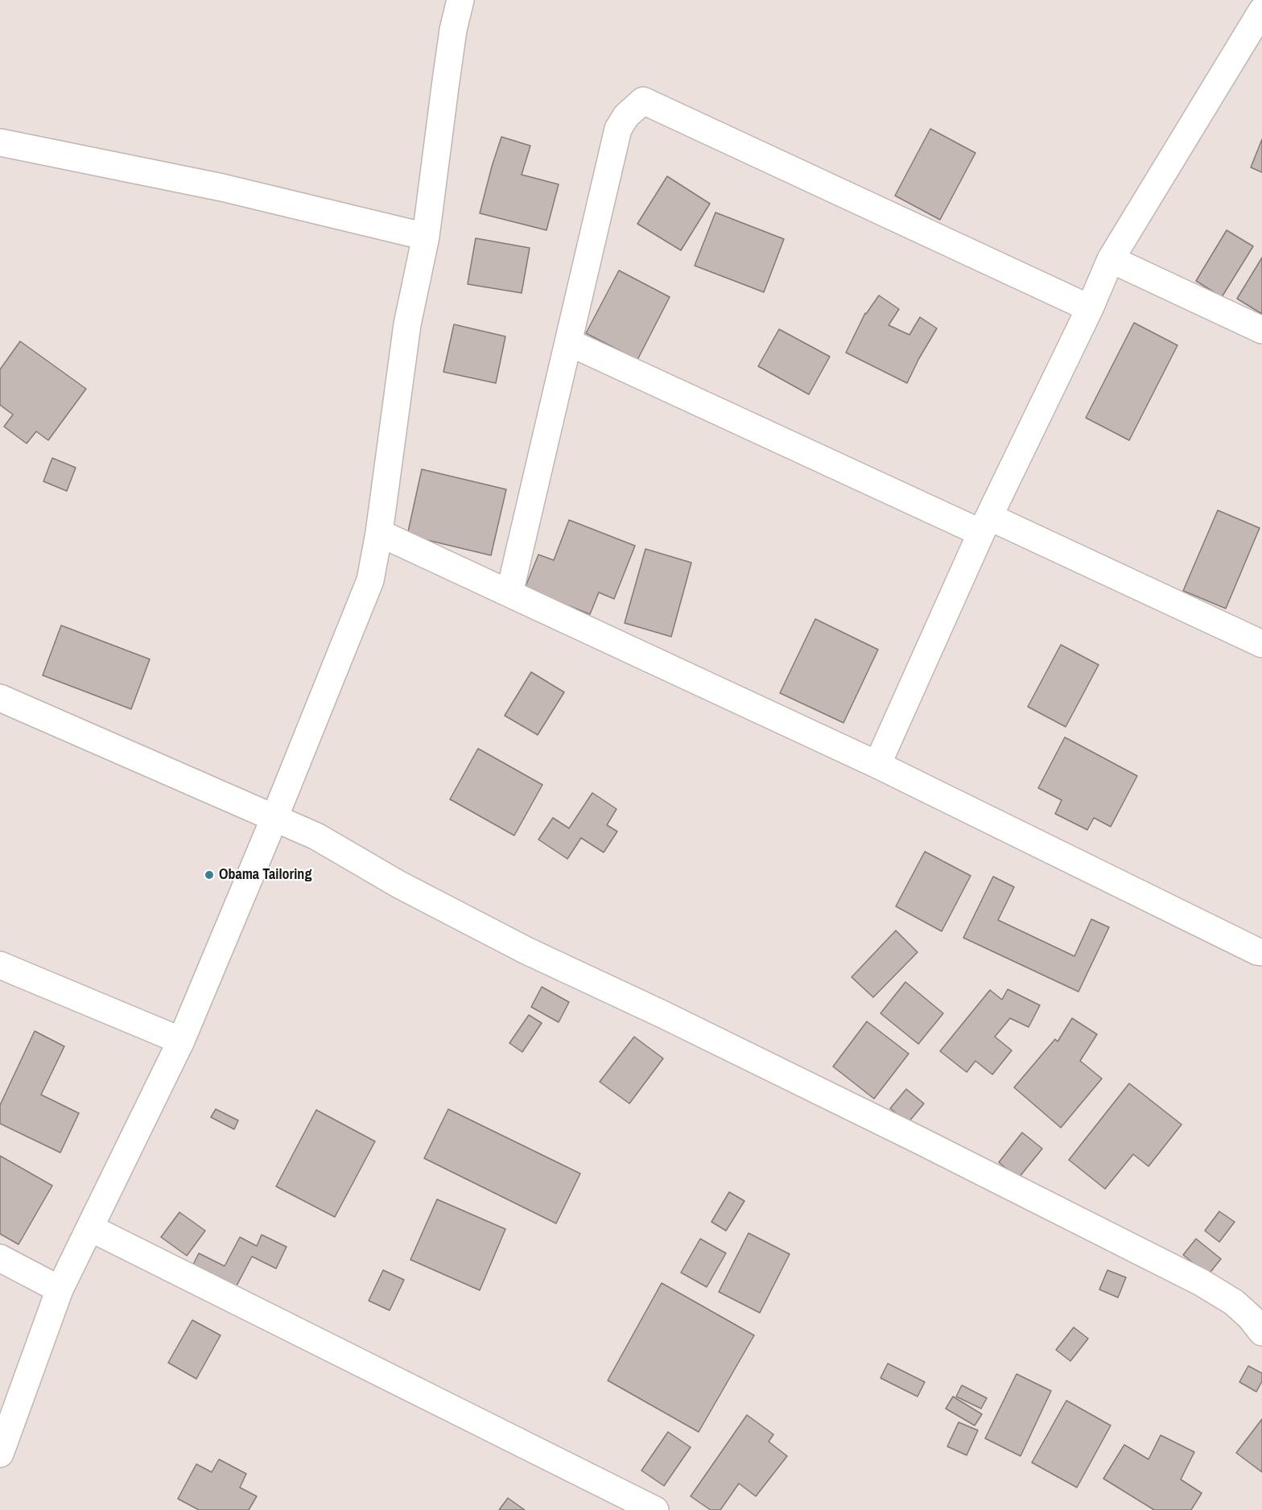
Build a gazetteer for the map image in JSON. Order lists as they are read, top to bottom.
{
  "places": ["Obama Tailoring"]
}
